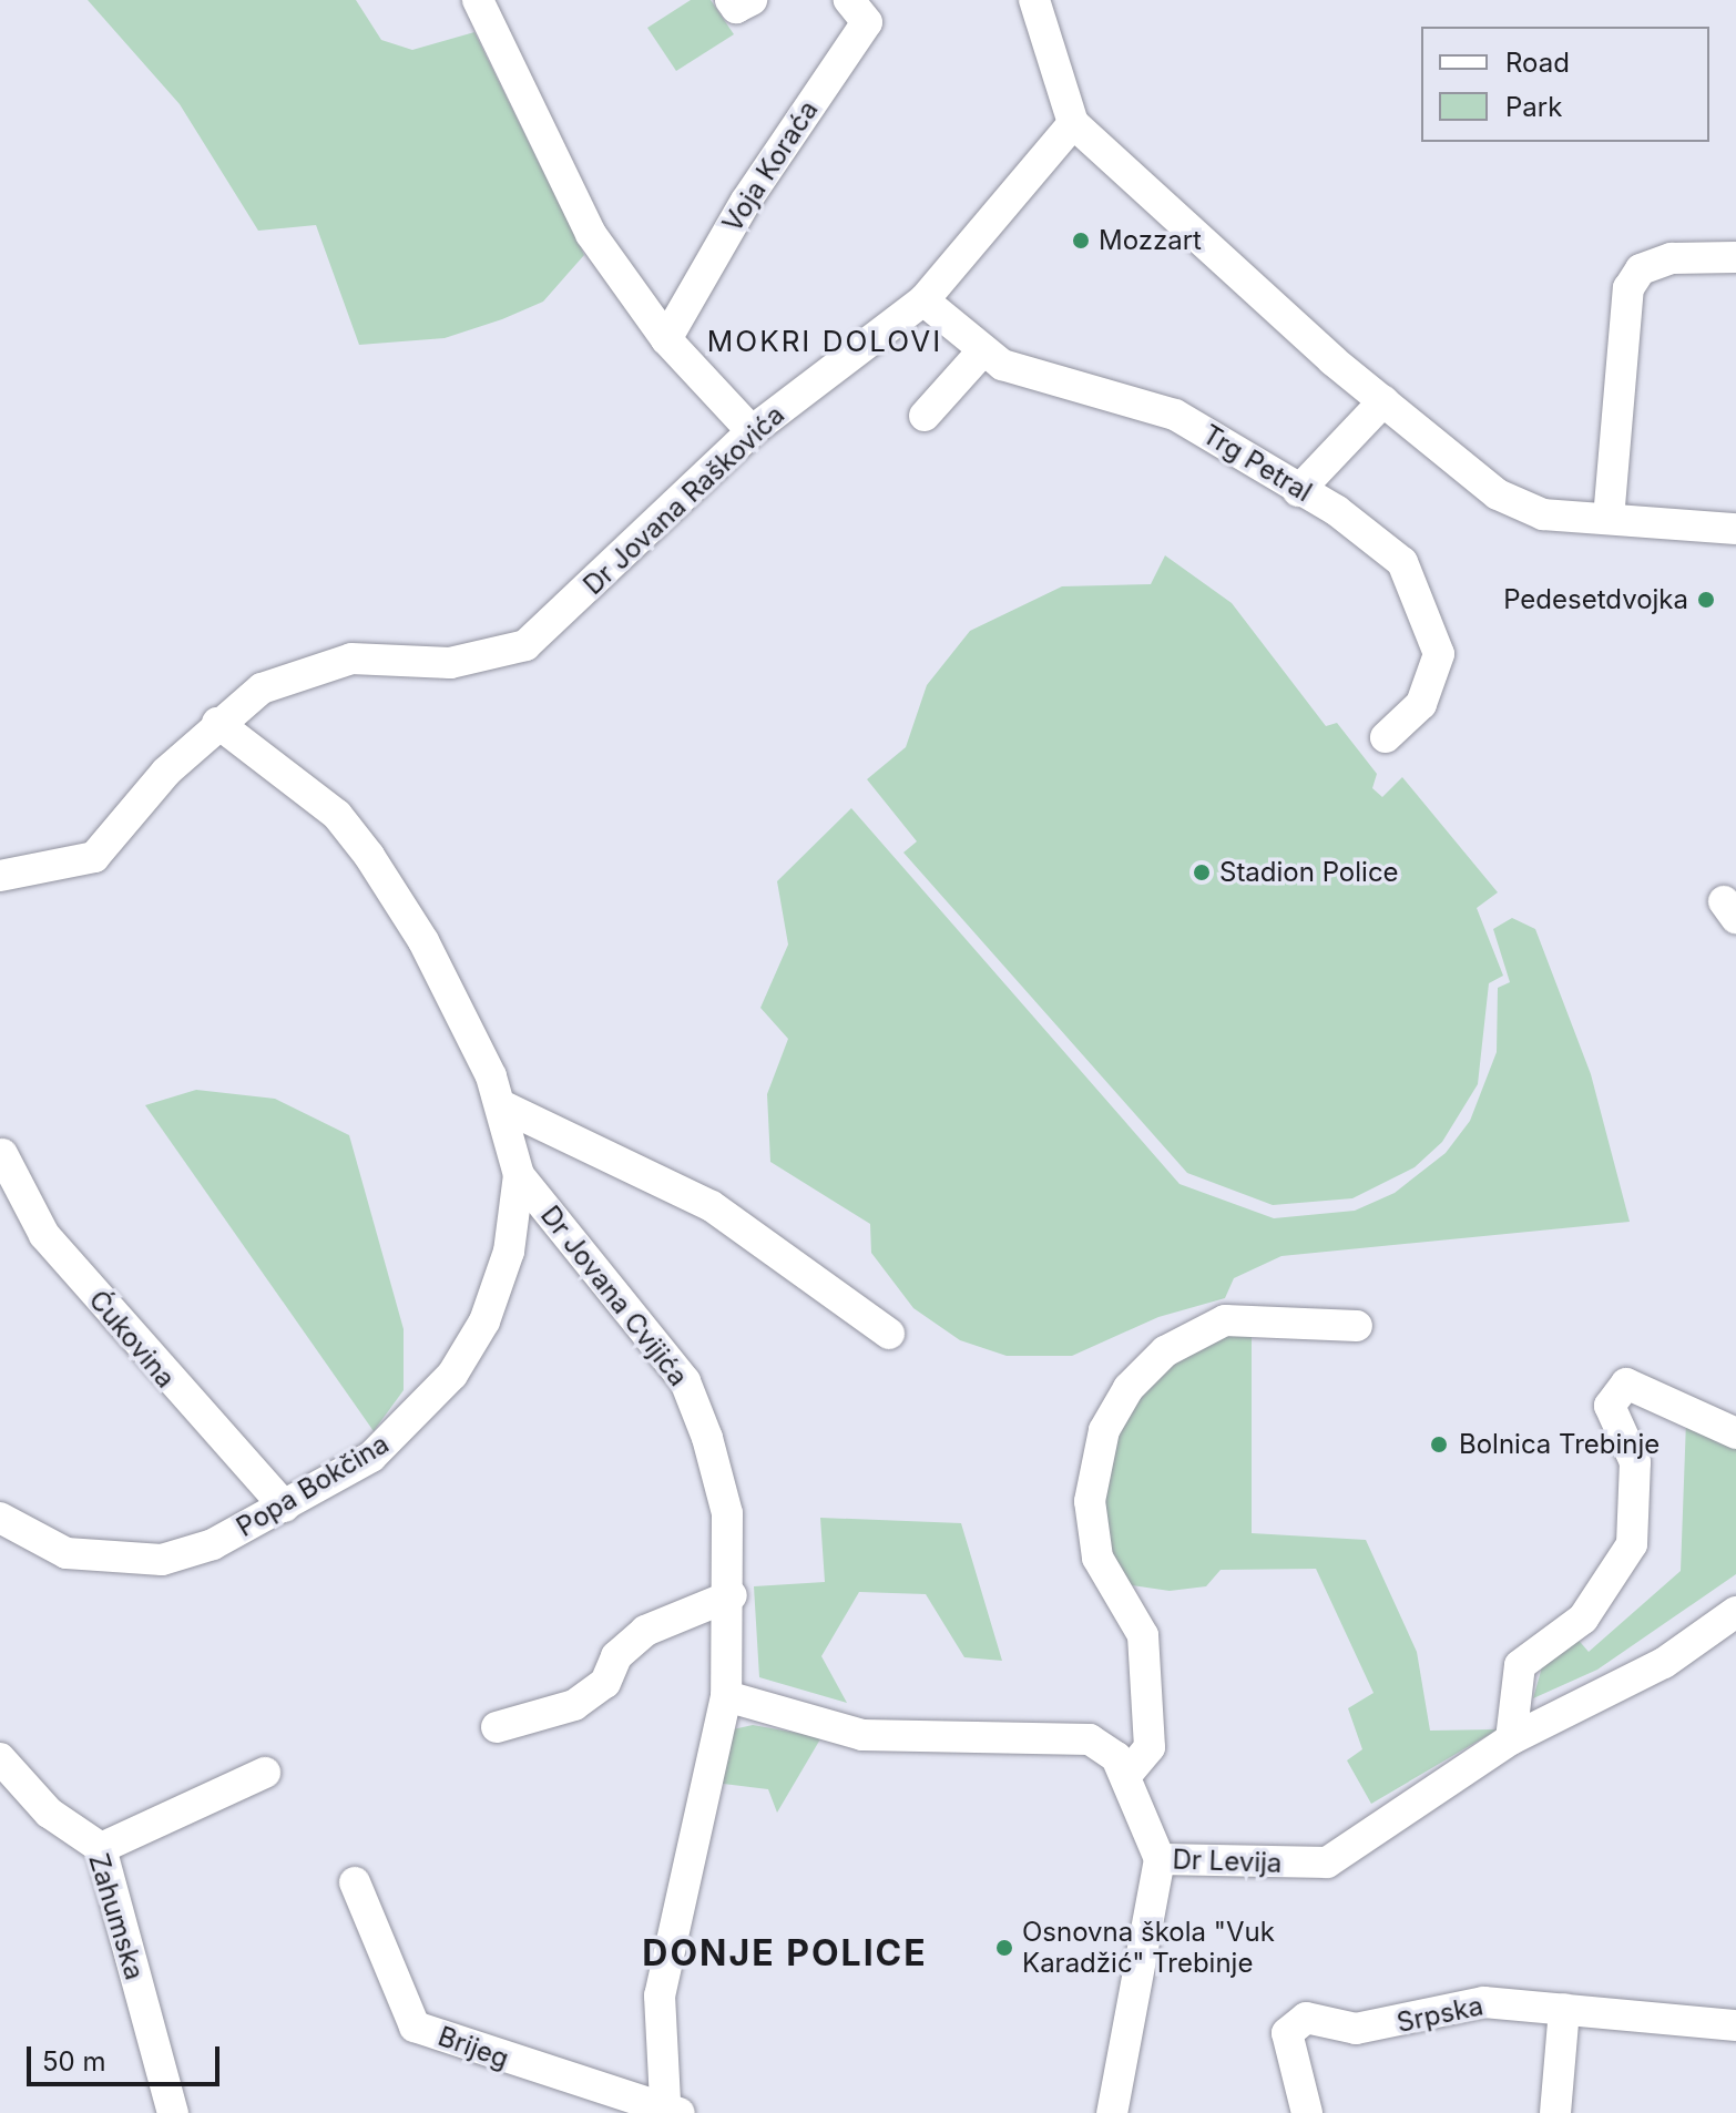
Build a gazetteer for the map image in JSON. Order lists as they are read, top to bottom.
{
  "streets": {
    "street": [
      "Voja Koraća",
      "Trg Petral",
      "Dr Jovana Raškovića",
      "Dr Jovana Cvijića",
      "Ćukovina",
      "Popa Bokčina",
      "Dr Levija",
      "Zahumska",
      "Srpska",
      "Brijeg"
    ]
  },
  "crossings": [
    ["Trg Petral", "Dr Jovana Raškovića"],
    ["Dr Jovana Raškovića", "Dr Jovana Cvijića"],
    ["Dr Jovana Cvijića", "Popa Bokčina"],
    ["Dr Jovana Cvijića", "Dr Levija"],
    ["Dr Jovana Cvijića", "Brijeg"],
    ["Ćukovina", "Popa Bokčina"]
  ],
  "districts": ["MOKRI DOLOVI", "DONJE POLICE"],
  "places": [
    "Mozzart",
    "Pedesetdvojka",
    "Stadion Police",
    "Bolnica Trebinje",
    "Osnovna škola \"Vuk Karadžić\" Trebinje"
  ],
  "legend": ["Road", "Park"],
  "scale_bar": "50 m"
}
